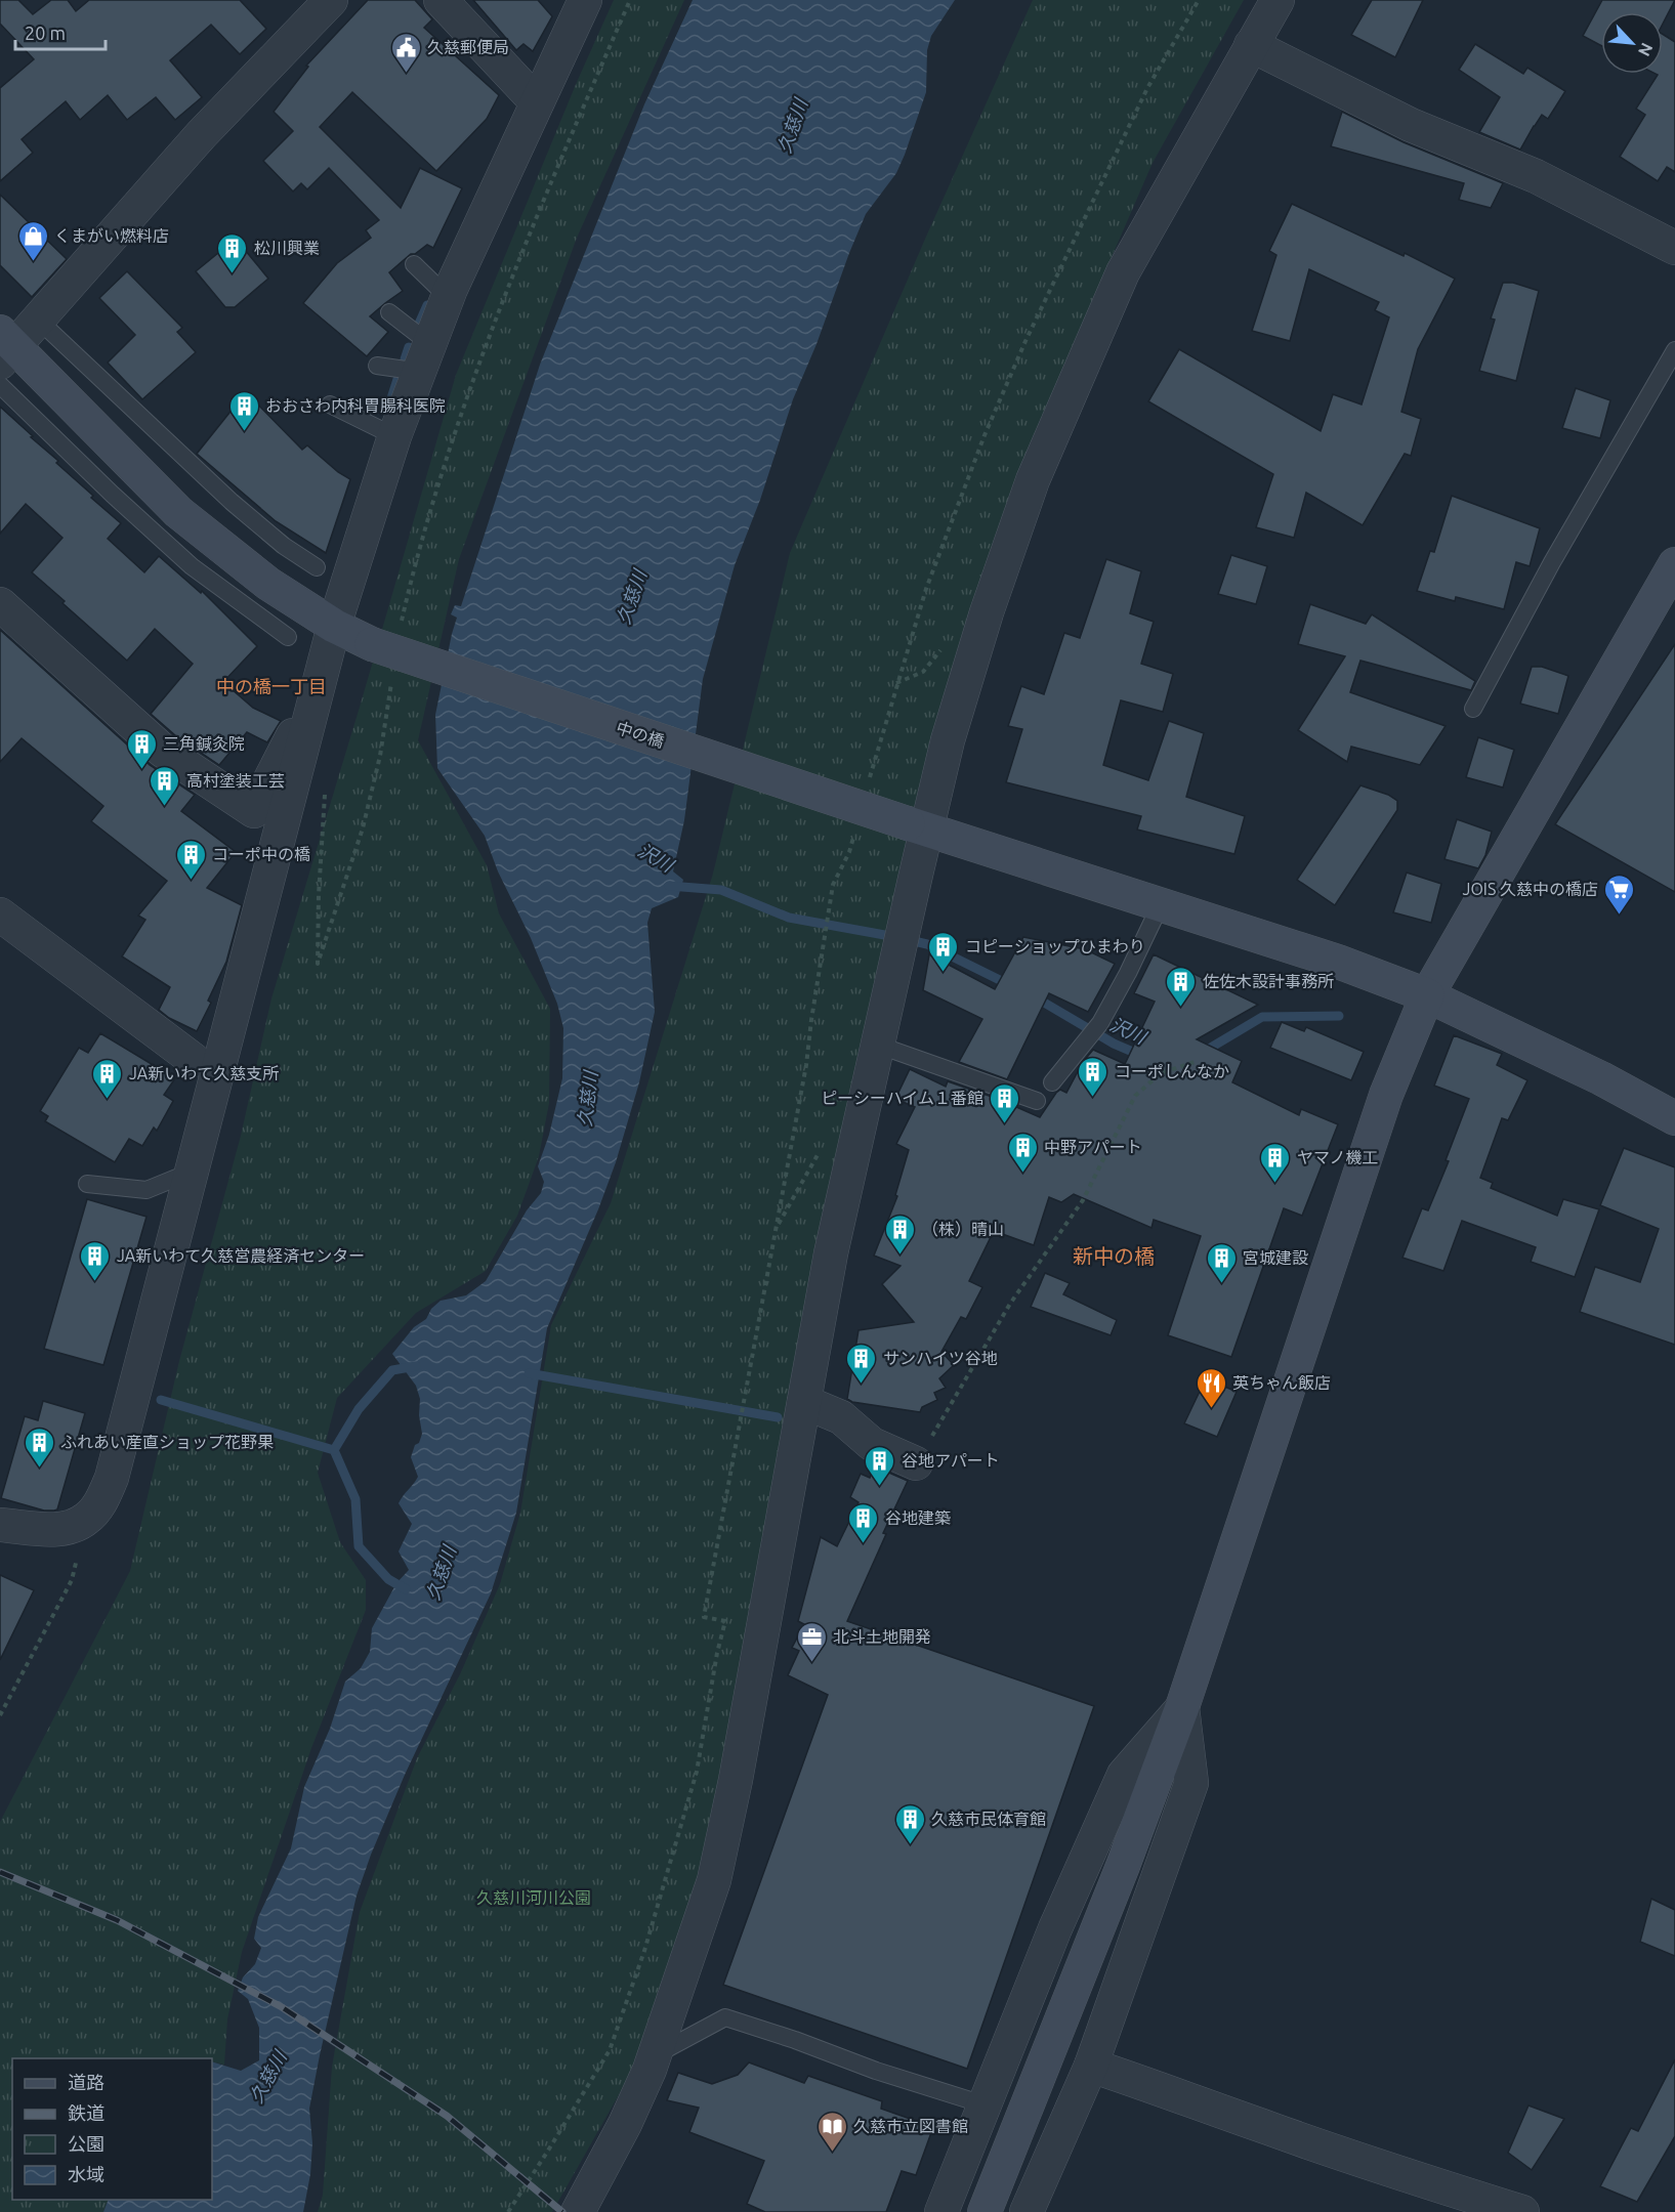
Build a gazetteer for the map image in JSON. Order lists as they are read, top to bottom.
{
  "streets": {
    "street": ["中の橋"]
  },
  "districts": ["中の橋一丁目", "新中の橋"],
  "water": ["久慈川", "沢川"],
  "parks": ["久慈川河川公園"],
  "places": {
    "public building": ["久慈郵便局"],
    "shop": ["くまがい燃料店"],
    "building": [
      "松川興業",
      "おおさわ内科胃腸科医院",
      "三角鍼灸院",
      "高村塗装工芸",
      "コーポ中の橋",
      "コピーショップひまわり",
      "佐佐木設計事務所",
      "コーポしんなか",
      "JA新いわて久慈支所",
      "ピーシーハイム１番館",
      "中野アパート",
      "ヤマノ機工",
      "（株）晴山",
      "JA新いわて久慈営農経済センター",
      "宮城建設",
      "サンハイツ谷地",
      "ふれあい産直ショップ花野果",
      "谷地アパート",
      "谷地建築",
      "久慈市民体育館"
    ],
    "supermarket": ["JOIS 久慈中の橋店"],
    "restaurant": ["英ちゃん飯店"],
    "office": ["北斗土地開発"],
    "library": ["久慈市立図書館"]
  },
  "legend": [
    "道路",
    "鉄道",
    "公園",
    "水域"
  ],
  "scale_bar": "20 m",
  "north": "bottom right"
}
